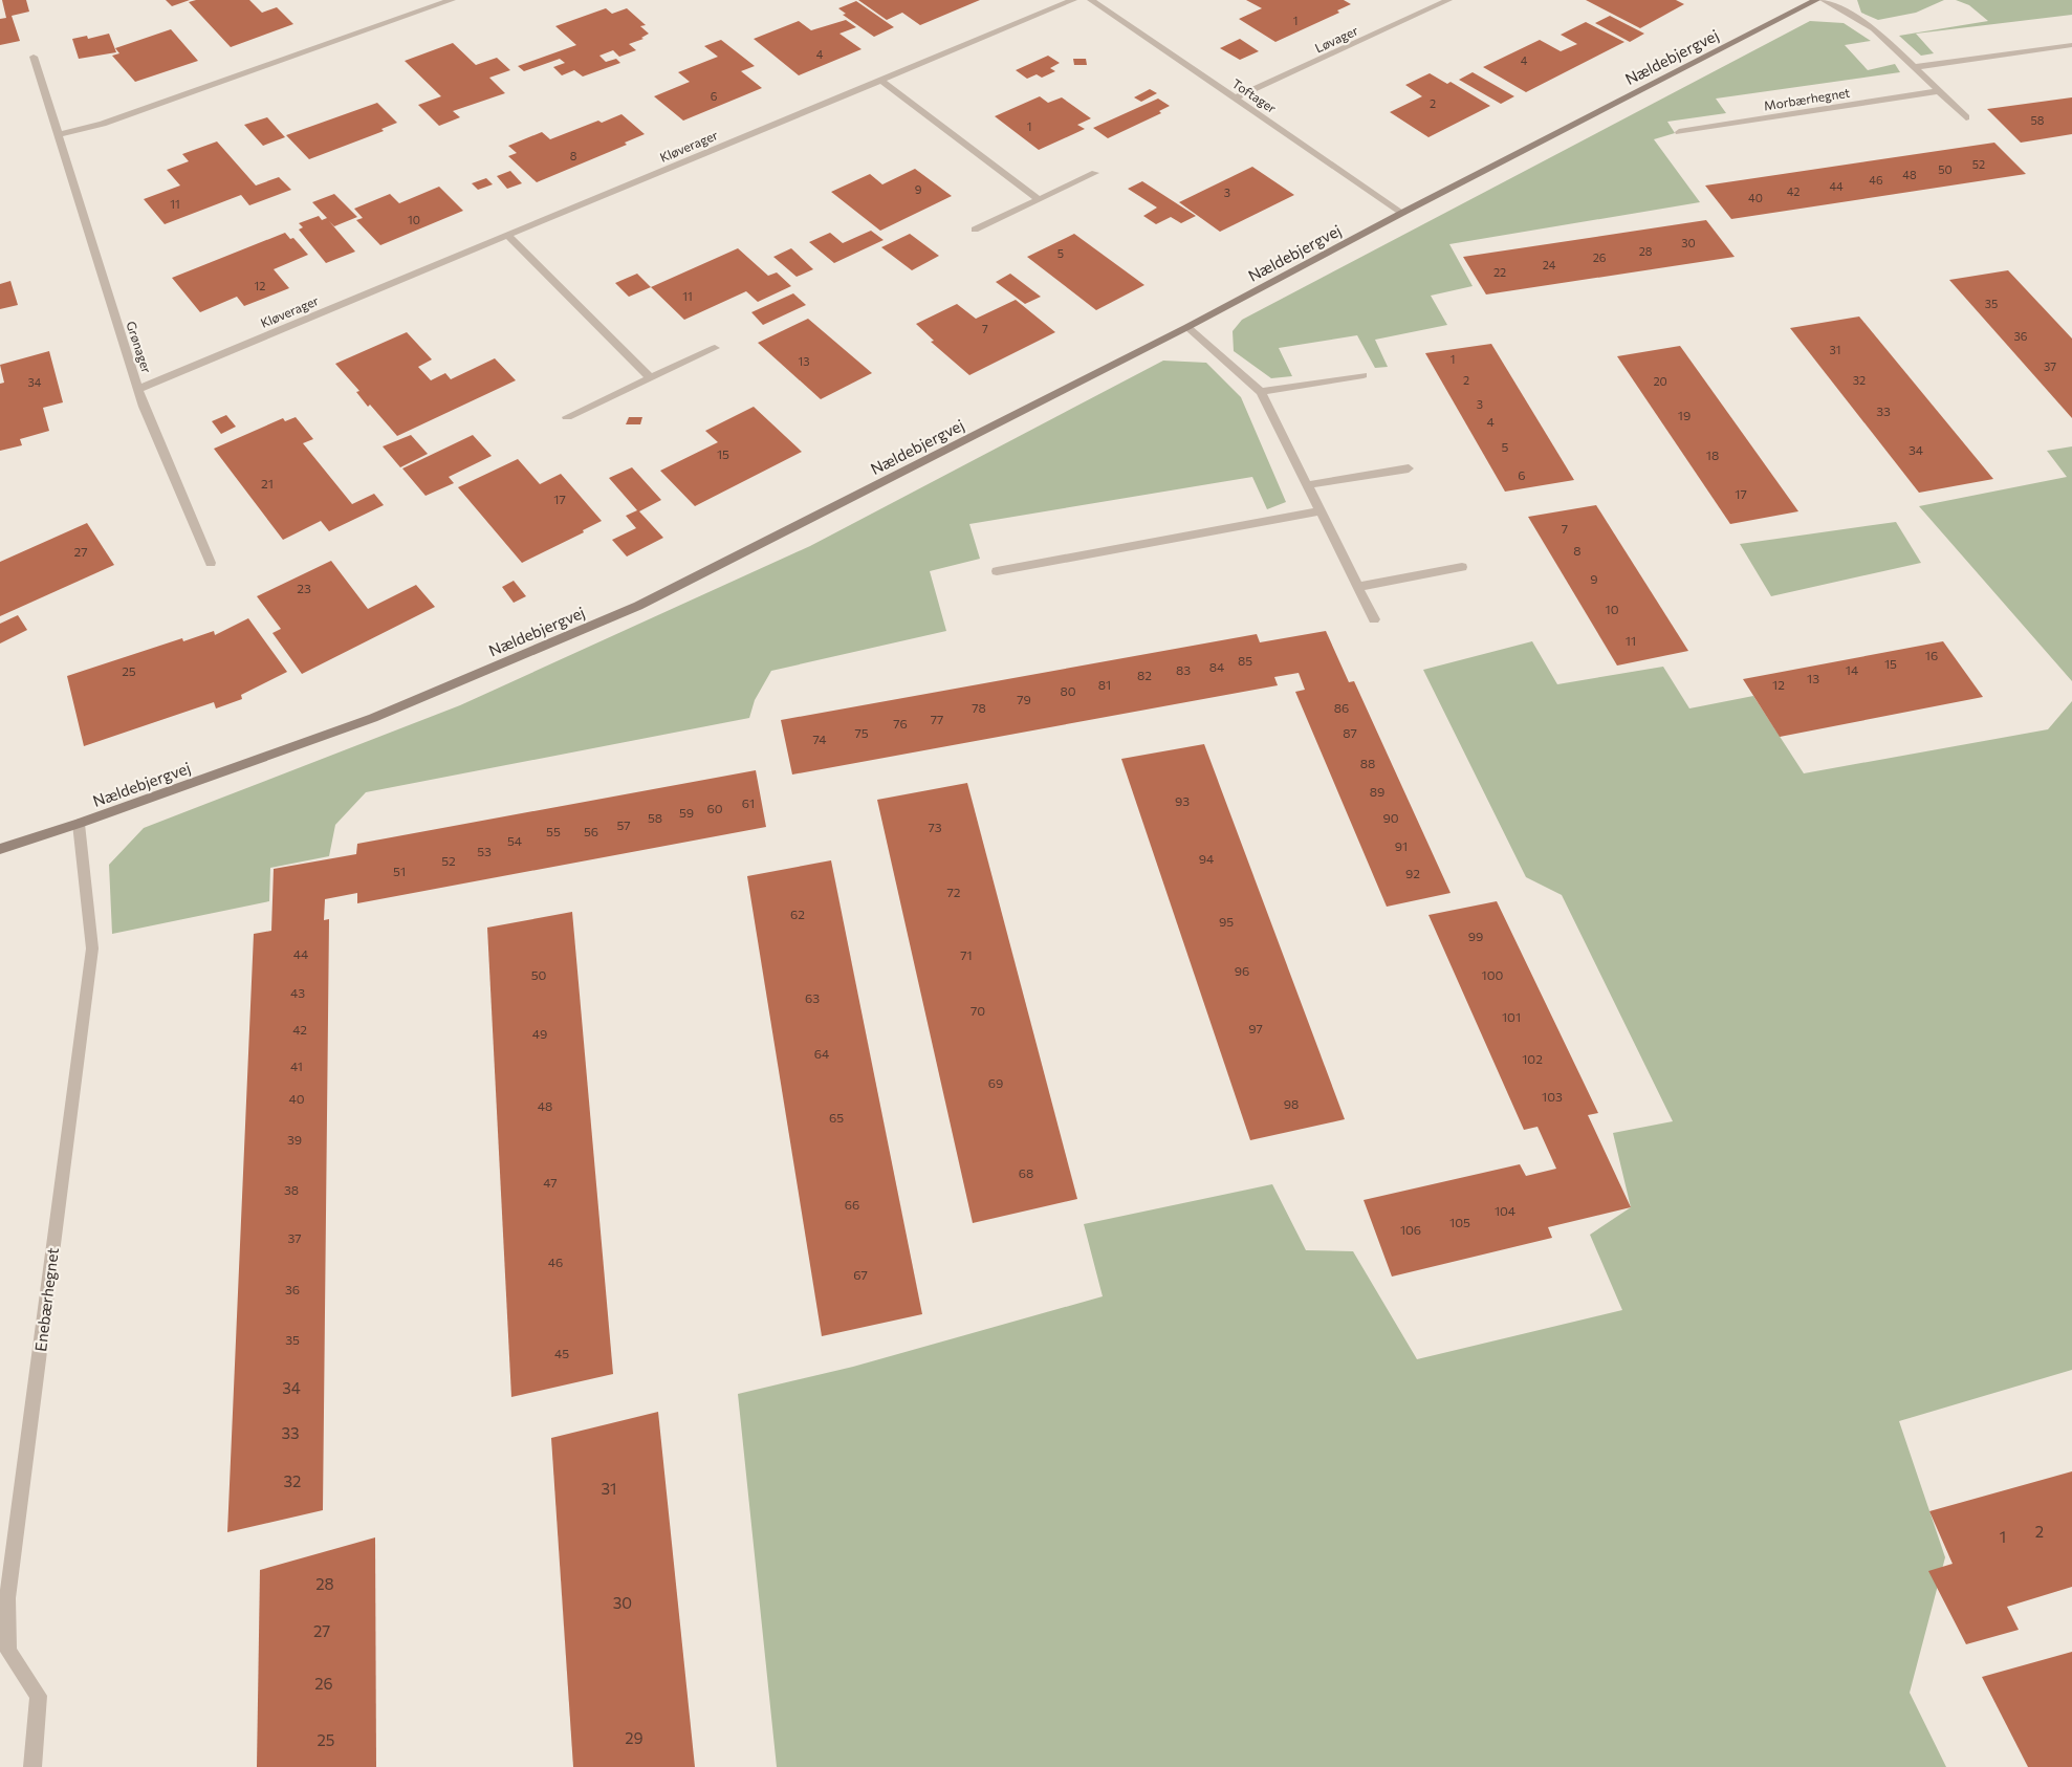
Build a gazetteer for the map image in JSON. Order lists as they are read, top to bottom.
{
  "streets": {
    "street": [
      "Løvager",
      "Nældebjergvej",
      "Toftager",
      "Morbærhegnet",
      "Kløverager",
      "Grønager",
      "Enebærhegnet"
    ]
  },
  "crossings": [
    ["Løvager", "Toftager"],
    ["Nældebjergvej", "Toftager"],
    ["Nældebjergvej", "Enebærhegnet"],
    ["Kløverager", "Grønager"]
  ],
  "house_numbers": [
    "1",
    "4",
    "4",
    "6",
    "2",
    "58",
    "1",
    "8",
    "52",
    "50",
    "48",
    "46",
    "44",
    "9",
    "42",
    "3",
    "40",
    "11",
    "10",
    "30",
    "28",
    "5",
    "26",
    "24",
    "22",
    "12",
    "11",
    "35",
    "7",
    "36",
    "31",
    "1",
    "13",
    "37",
    "2",
    "32",
    "20",
    "34",
    "3",
    "33",
    "19",
    "4",
    "5",
    "34",
    "15",
    "18",
    "6",
    "21",
    "17",
    "17",
    "7",
    "8",
    "27",
    "9",
    "23",
    "10",
    "11",
    "16",
    "85",
    "15",
    "84",
    "83",
    "14",
    "25",
    "82",
    "13",
    "81",
    "12",
    "80",
    "79",
    "78",
    "86",
    "77",
    "76",
    "75",
    "87",
    "74",
    "88",
    "89",
    "93",
    "61",
    "60",
    "59",
    "58",
    "90",
    "57",
    "73",
    "55",
    "56",
    "54",
    "91",
    "53",
    "94",
    "52",
    "51",
    "92",
    "72",
    "62",
    "95",
    "99",
    "44",
    "71",
    "96",
    "50",
    "100",
    "43",
    "63",
    "70",
    "101",
    "97",
    "42",
    "49",
    "64",
    "102",
    "41",
    "69",
    "103",
    "40",
    "98",
    "48",
    "65",
    "39",
    "68",
    "47",
    "38",
    "66",
    "104",
    "105",
    "106",
    "37",
    "46",
    "67",
    "36",
    "35",
    "45",
    "34",
    "33",
    "32",
    "31",
    "2",
    "1",
    "28",
    "30",
    "27",
    "26",
    "29",
    "25"
  ]
}
